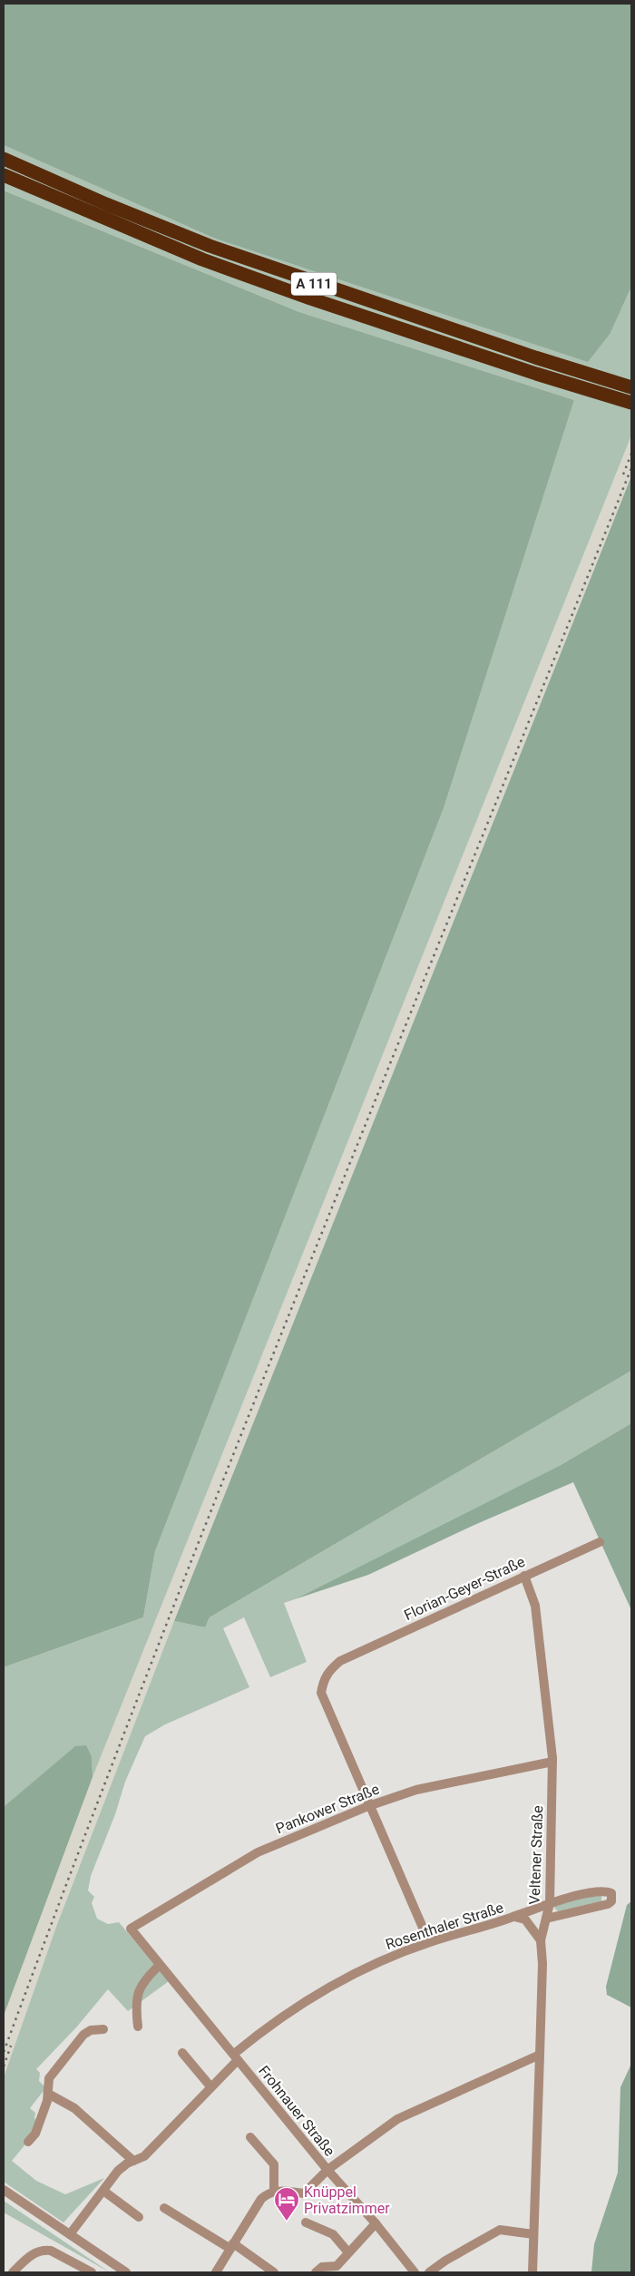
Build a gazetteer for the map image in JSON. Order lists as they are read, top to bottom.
{
  "streets": {
    "highway": ["A 111"],
    "street": [
      "Florian-Geyer-Straße",
      "Pankower Straße",
      "Veltener Straße",
      "Rosenthaler Straße",
      "Frohnauer Straße"
    ]
  },
  "crossings": [
    ["Florian-Geyer-Straße", "Pankower Straße"],
    ["Florian-Geyer-Straße", "Veltener Straße"],
    ["Pankower Straße", "Veltener Straße"],
    ["Pankower Straße", "Frohnauer Straße"],
    ["Veltener Straße", "Rosenthaler Straße"],
    ["Rosenthaler Straße", "Frohnauer Straße"]
  ],
  "places": {
    "hotel": ["Knüppel Privatzimmer"]
  }
}
